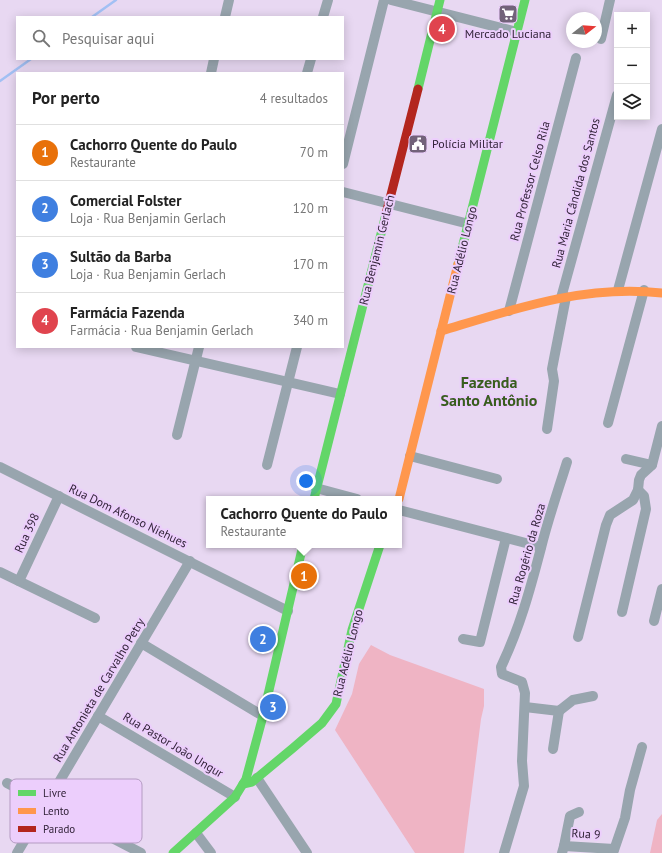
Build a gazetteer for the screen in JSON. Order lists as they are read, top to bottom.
{
  "streets": {
    "street": [
      "Rua Professor Celso Rila",
      "Rua Maria Cândida dos Santos",
      "Rua Benjamin Gerlach",
      "Rua Adélio Longo",
      "Rua Dom Afonso Niehues",
      "Rua 398",
      "Rua Rogério da Roza",
      "Rua Antonieta de Carvalho Petry",
      "Rua Pastor João Ungur",
      "Rua 9"
    ]
  },
  "crossings": [
    ["Rua Adélio Longo", "Rua Pastor João Ungur"],
    ["Rua Dom Afonso Niehues", "Rua 398"],
    ["Rua Dom Afonso Niehues", "Rua Antonieta de Carvalho Petry"],
    ["Rua Antonieta de Carvalho Petry", "Rua Pastor João Ungur"]
  ],
  "districts": ["Fazenda Santo Antônio"],
  "places": {
    "supermarket": ["Mercado Luciana"],
    "public building": ["Polícia Militar"]
  },
  "legend": ["Livre", "Lento", "Parado"],
  "north": "right",
  "page": {
    "map_buttons": ["+", "−"],
    "pins": [
      "4",
      "1",
      "2",
      "3"
    ],
    "search": "Pesquisar aqui",
    "heading": ["Por perto", "4 resultados"],
    "list": [
      {
        "mark": "1",
        "name": "Cachorro Quente do Paulo",
        "note": "Restaurante",
        "value": "70 m"
      },
      {
        "mark": "2",
        "name": "Comercial Folster",
        "note": "Loja · Rua Benjamin Gerlach",
        "value": "120 m"
      },
      {
        "mark": "3",
        "name": "Sultão da Barba",
        "note": "Loja · Rua Benjamin Gerlach",
        "value": "170 m"
      },
      {
        "mark": "4",
        "name": "Farmácia Fazenda",
        "note": "Farmácia · Rua Benjamin Gerlach",
        "value": "340 m"
      }
    ],
    "popup": ["Cachorro Quente do Paulo", "Restaurante"]
  }
}
